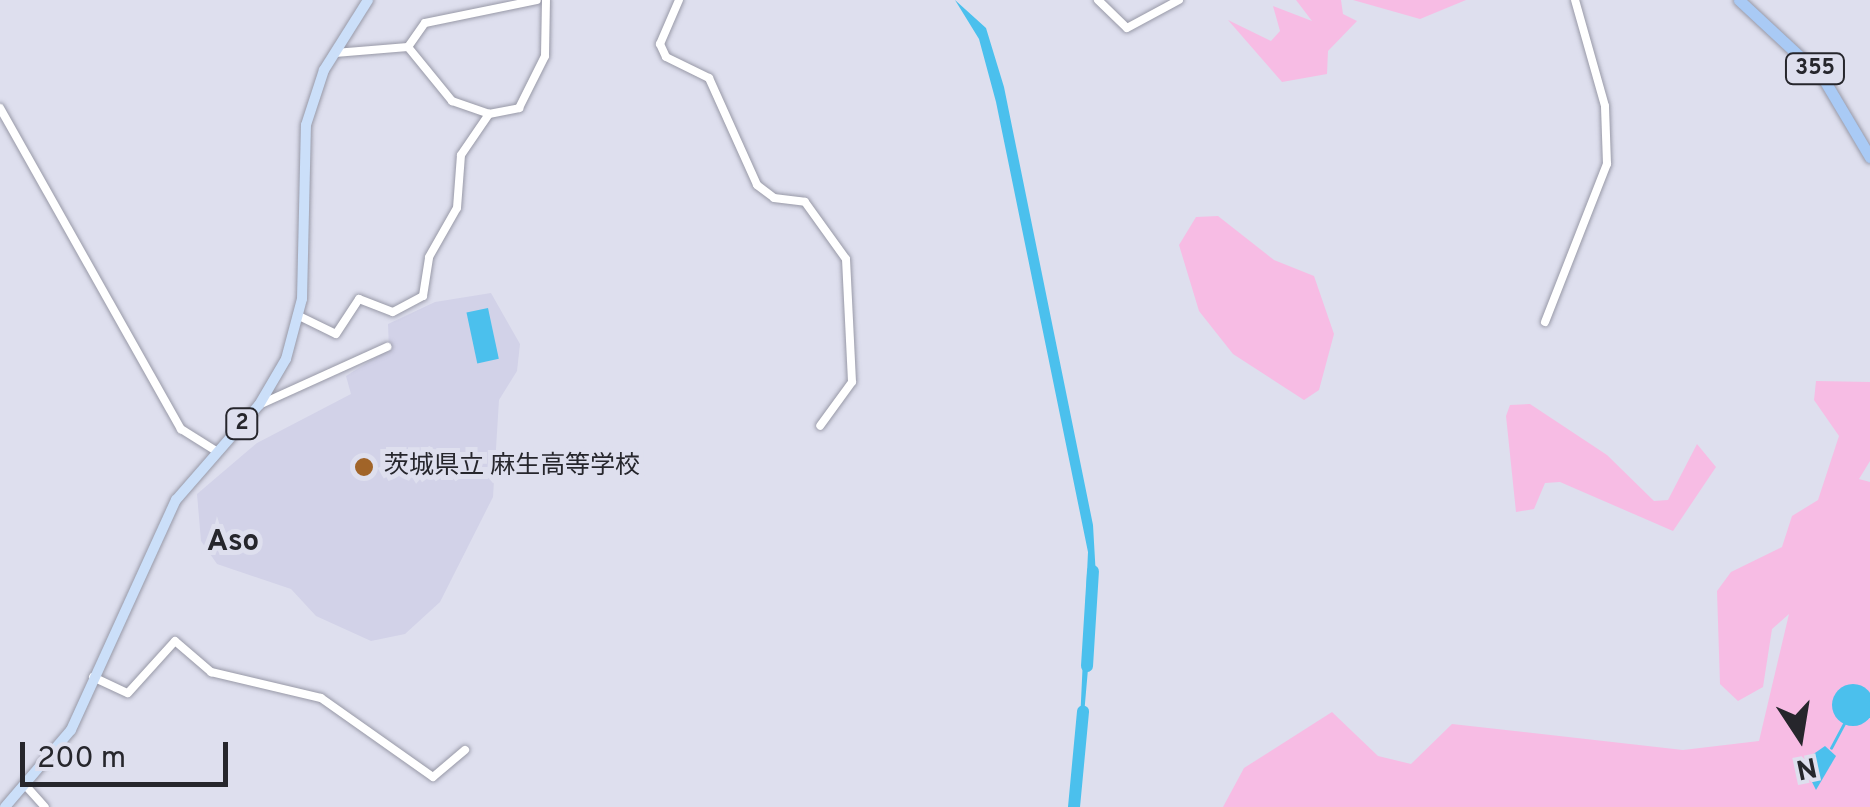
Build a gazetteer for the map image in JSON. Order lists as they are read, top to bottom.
{
  "streets": {
    "highway": ["355"],
    "main road": ["2"]
  },
  "districts": ["Aso"],
  "places": ["茨城県立 麻生高等学校"],
  "scale_bar": "200 m",
  "north": "bottom"
}
